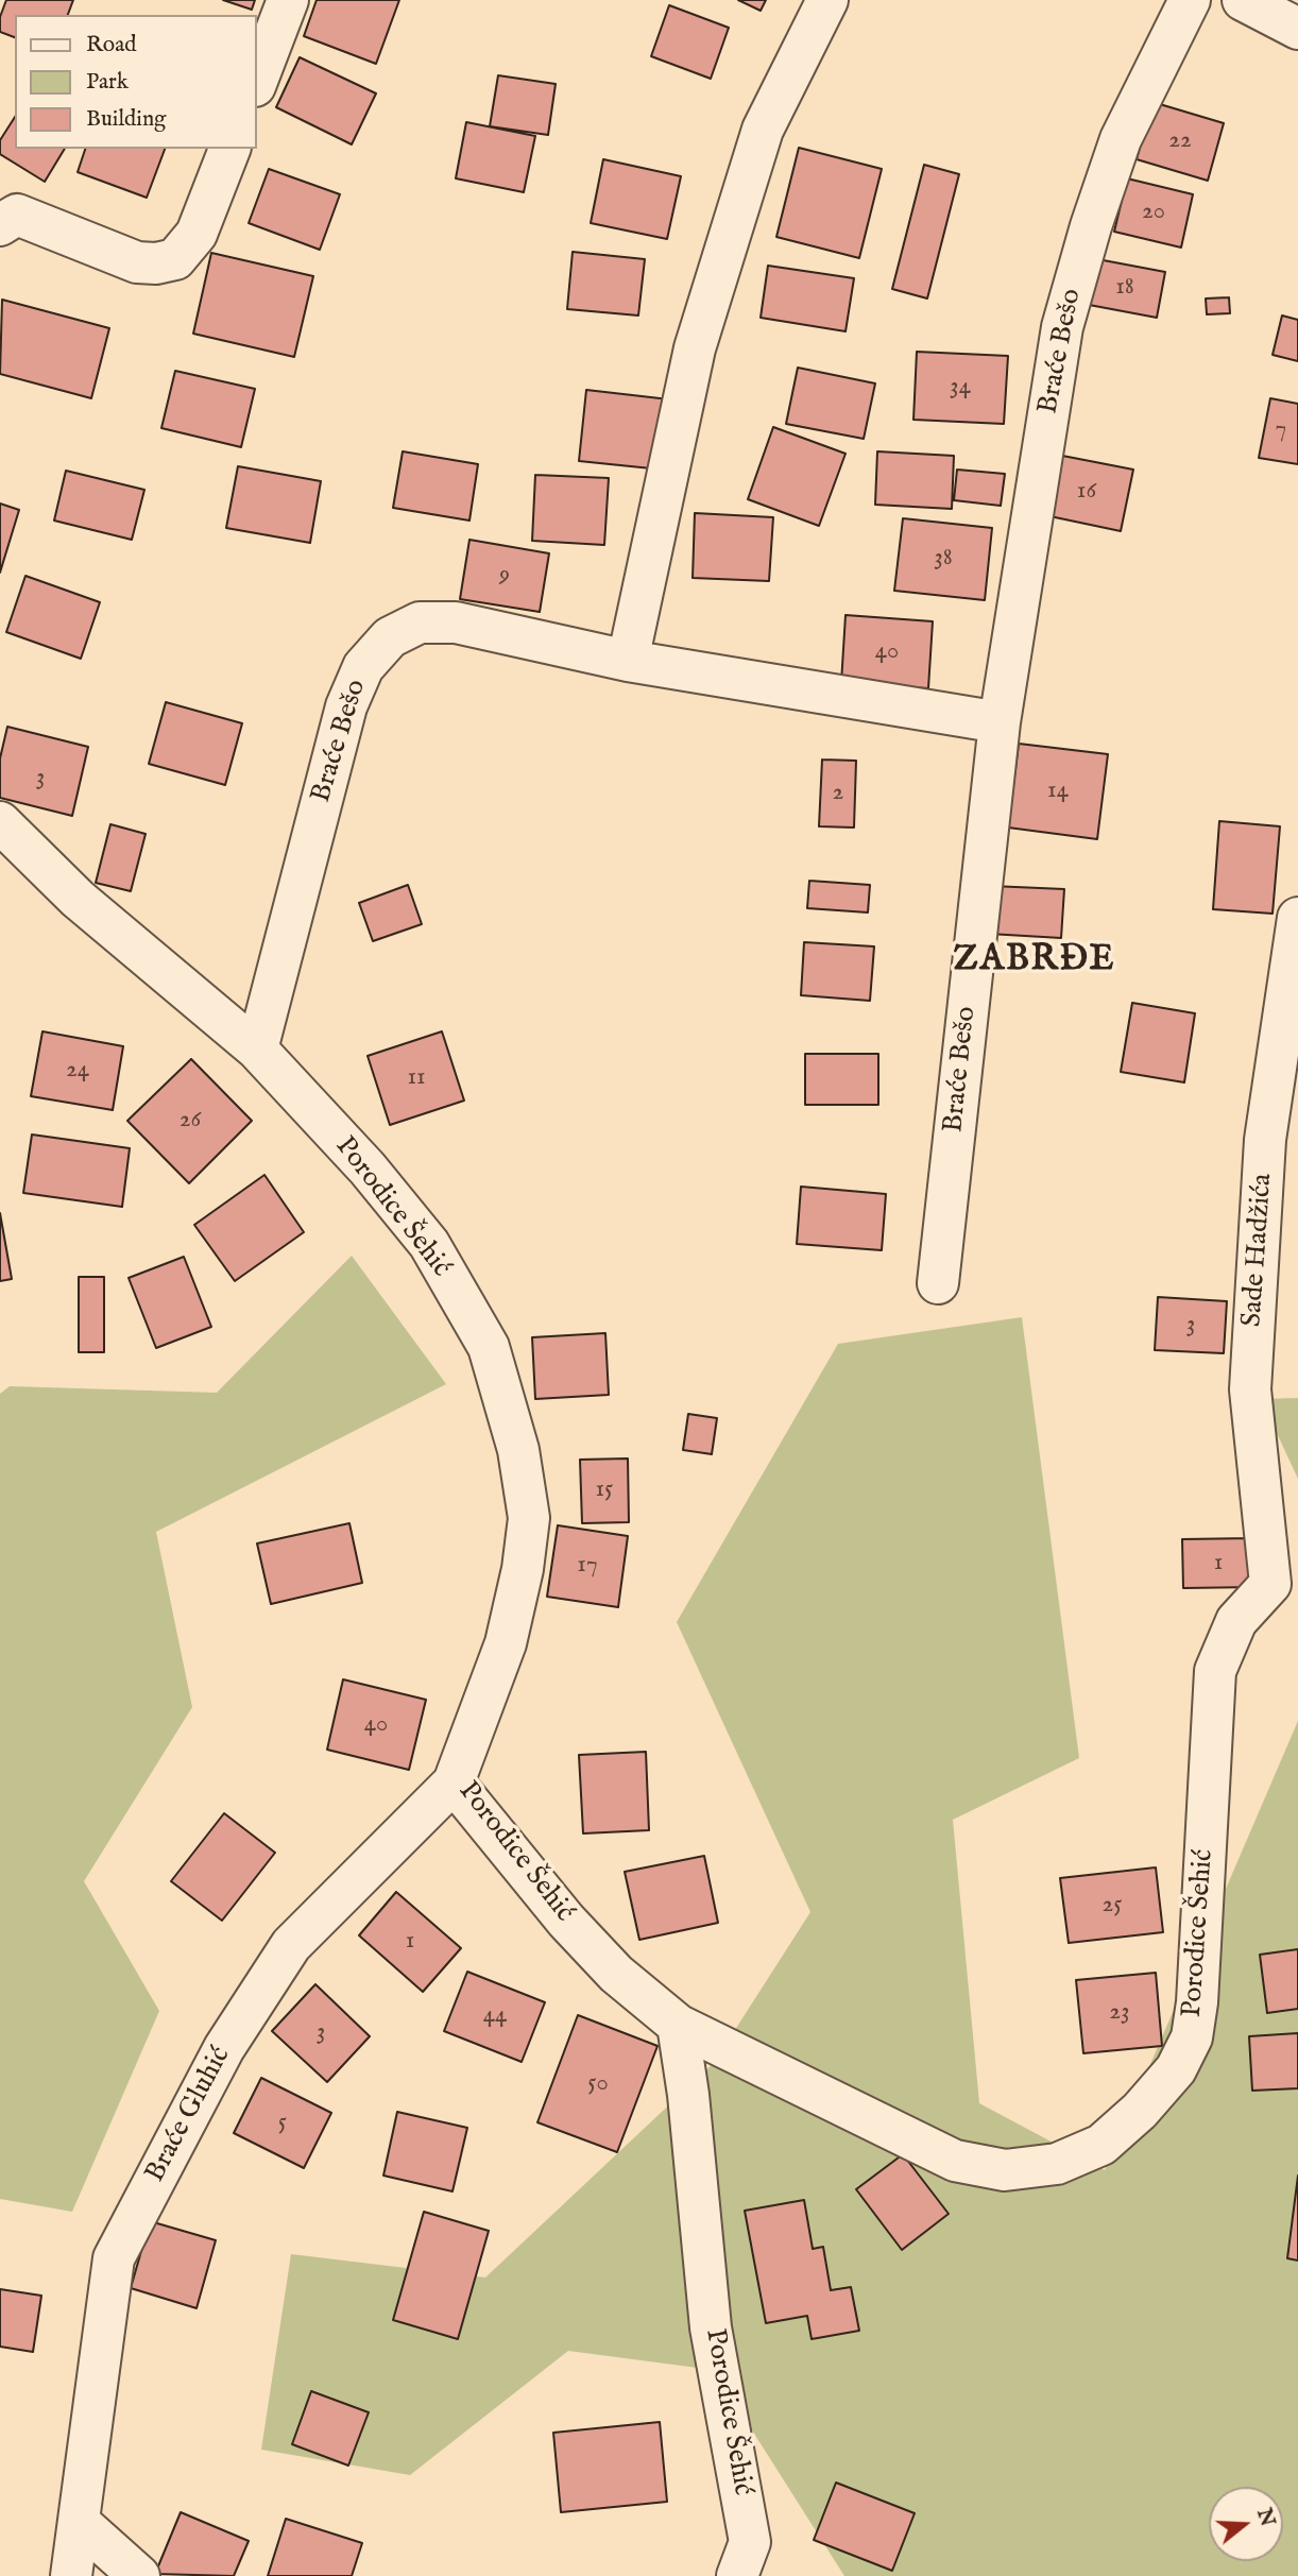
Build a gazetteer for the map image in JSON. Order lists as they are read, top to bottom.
{
  "streets": {
    "street": [
      "Braće Bešo",
      "Porodice Šehić",
      "Sade Hadžića",
      "Braće Gluhić"
    ]
  },
  "crossings": [
    ["Braće Bešo", "Porodice Šehić"],
    ["Porodice Šehić", "Sade Hadžića"],
    ["Porodice Šehić", "Braće Gluhić"]
  ],
  "districts": ["ZABRĐE"],
  "house_numbers": [
    "22",
    "20",
    "18",
    "34",
    "7",
    "16",
    "38",
    "9",
    "40",
    "3",
    "14",
    "2",
    "24",
    "11",
    "26",
    "3",
    "15",
    "1",
    "17",
    "40",
    "25",
    "1",
    "23",
    "44",
    "3",
    "50",
    "5"
  ],
  "legend": ["Road", "Park", "Building"],
  "north": "right"
}
